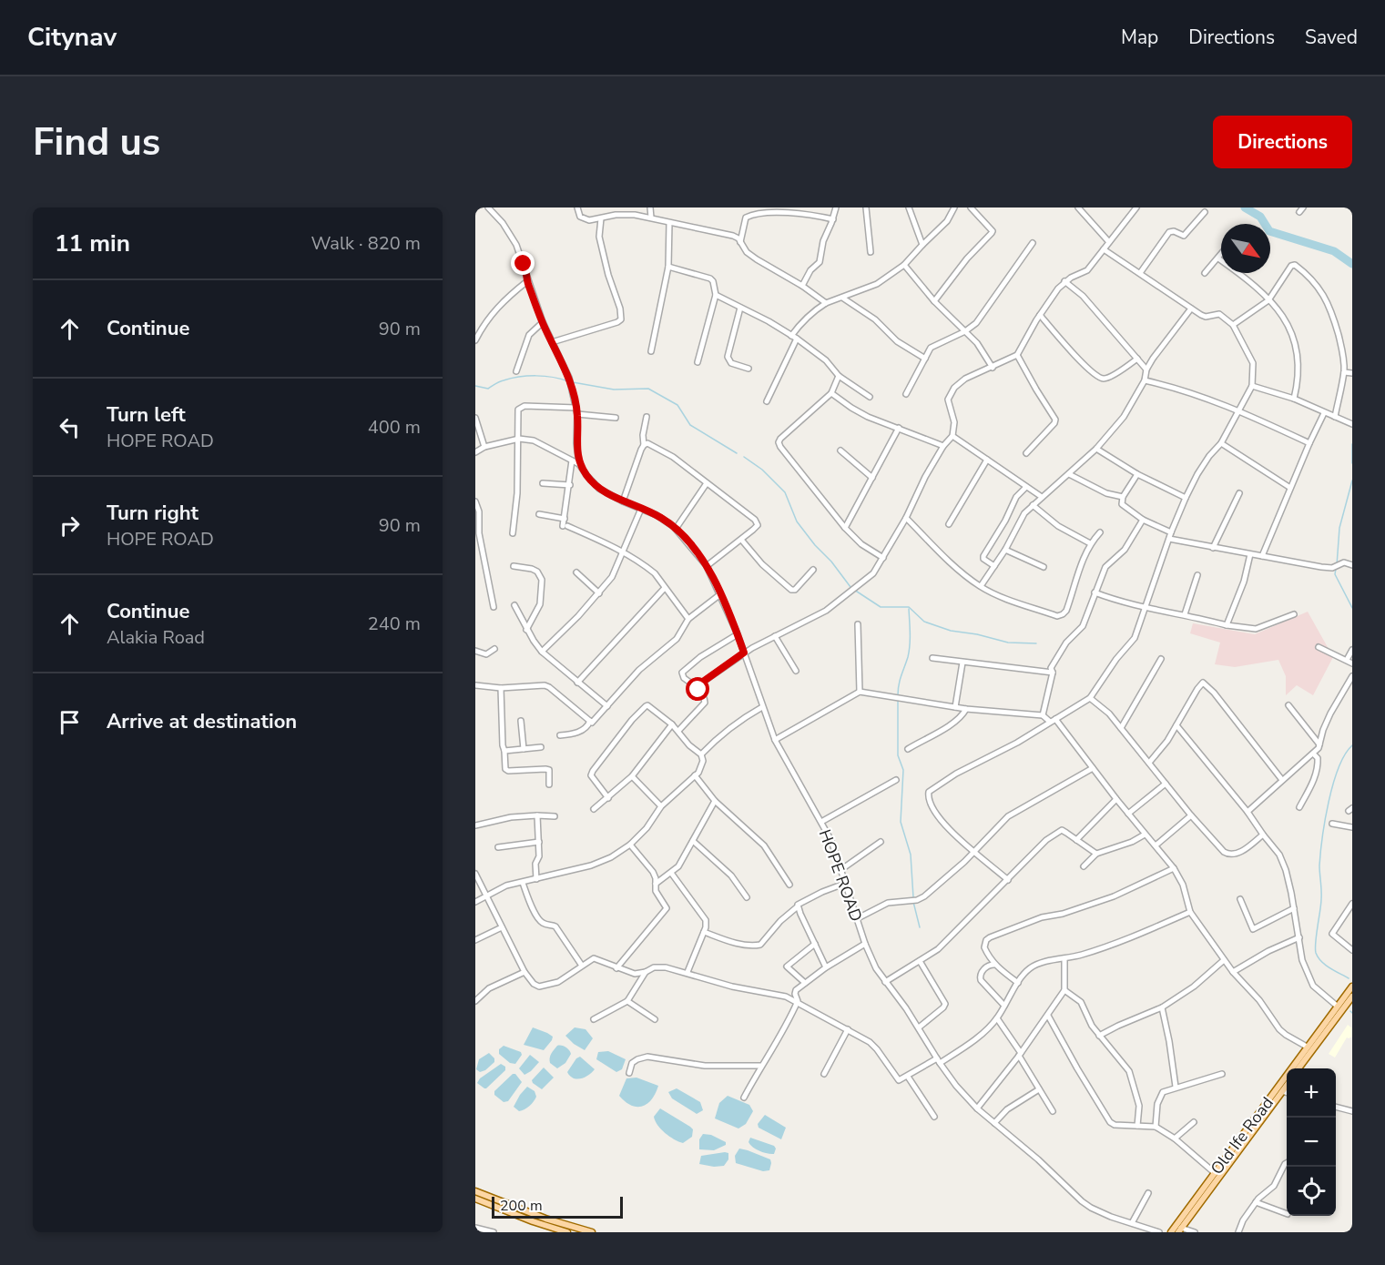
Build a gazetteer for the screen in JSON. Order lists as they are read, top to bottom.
{
  "streets": {
    "main road": ["Old Ife Road"],
    "street": ["HOPE ROAD"]
  },
  "scale_bar": "200 m",
  "north": "bottom right",
  "page": {
    "header": "Citynav",
    "nav": ["Map", "Directions", "Saved"],
    "buttons": "Directions",
    "title": "Find us",
    "heading": ["11 min", "Walk · 820 m"],
    "list": [
      ["Continue", "90 m"],
      ["Turn left", "HOPE ROAD", "400 m"],
      ["Turn right", "HOPE ROAD", "90 m"],
      ["Continue", "Alakia Road", "240 m"],
      "Arrive at destination"
    ],
    "map_buttons": ["+", "−"],
    "scale": "200 m"
  }
}
